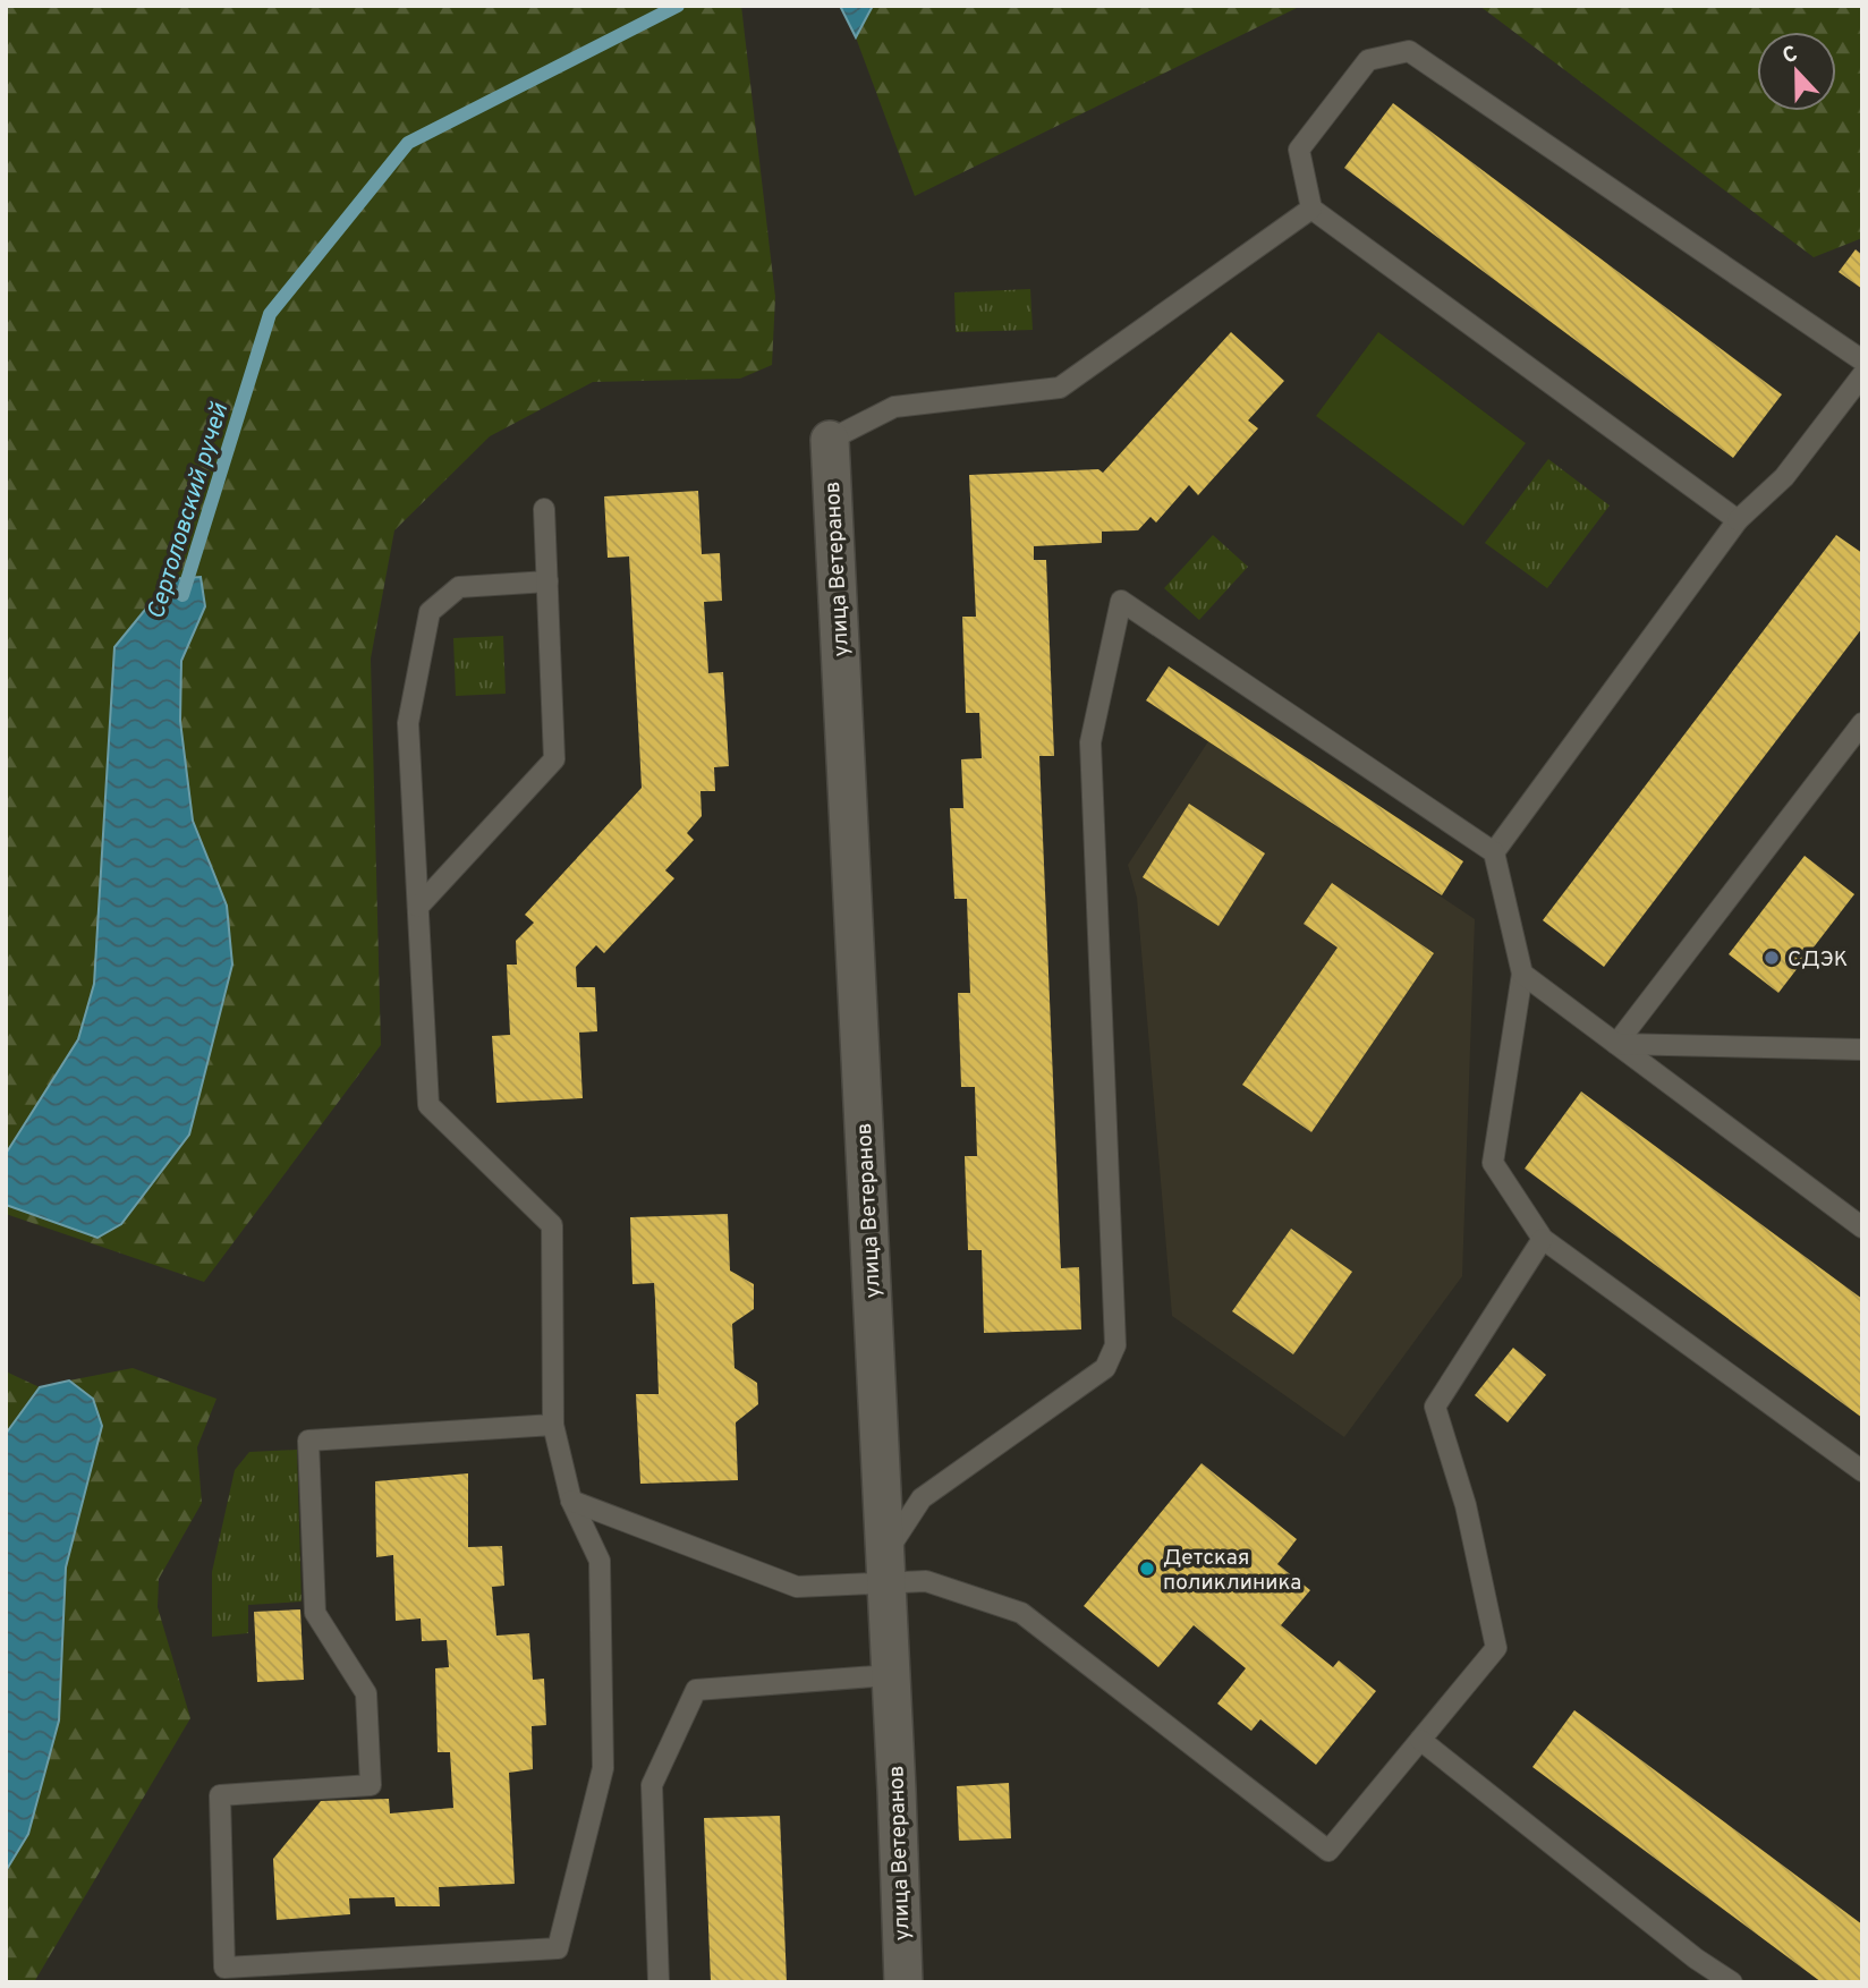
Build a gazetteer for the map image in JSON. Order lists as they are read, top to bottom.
{
  "streets": {
    "street": ["улица Ветеранов"]
  },
  "water": ["Сертоловский ручей"],
  "places": ["СДЭК", "Детская поликлиника"],
  "north": "top"
}
